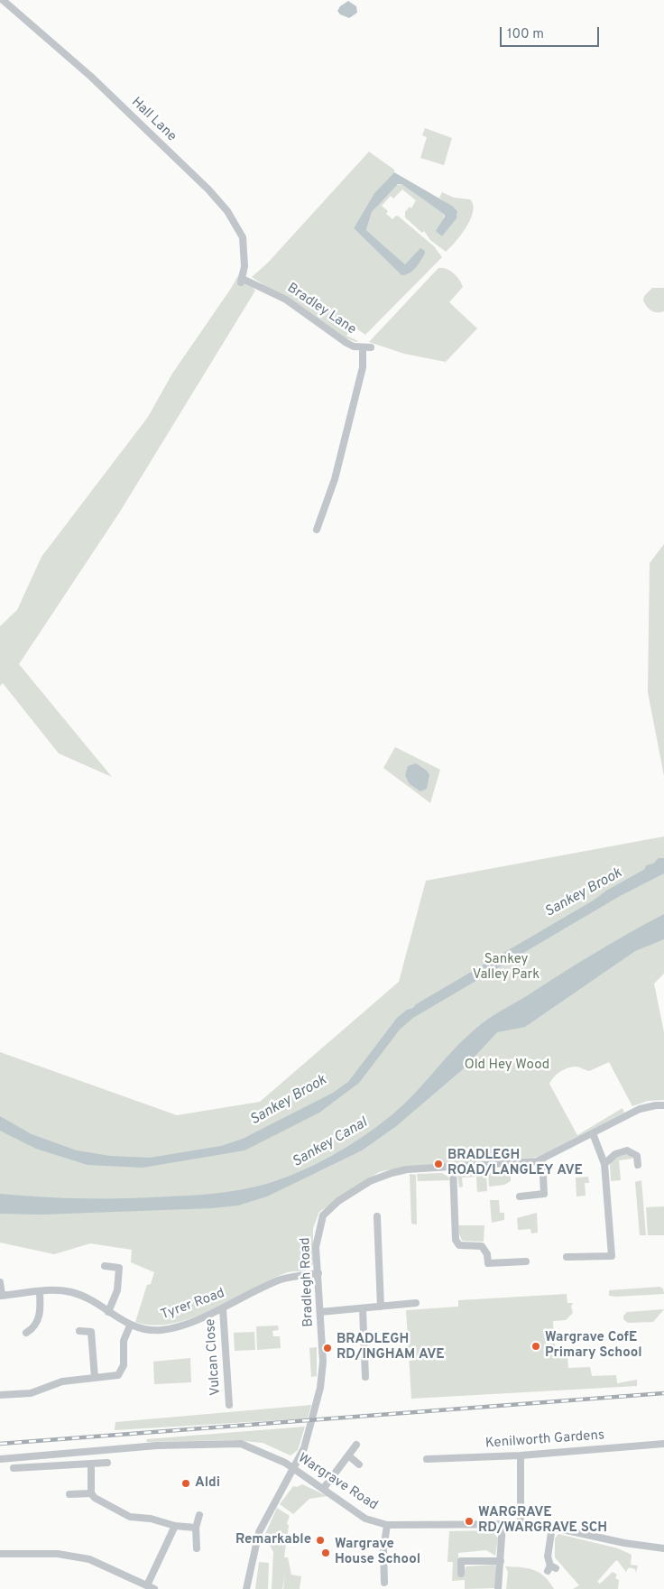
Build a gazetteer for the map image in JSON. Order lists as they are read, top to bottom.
{
  "streets": {
    "street": [
      "Hall Lane",
      "Bradley Lane",
      "Bradlegh Road",
      "Tyrer Road",
      "Vulcan Close",
      "Kenilworth Gardens",
      "Wargrave Road"
    ]
  },
  "crossings": [
    ["Hall Lane", "Bradley Lane"],
    ["Bradlegh Road", "Tyrer Road"],
    ["Bradlegh Road", "Wargrave Road"],
    ["Tyrer Road", "Vulcan Close"]
  ],
  "water": ["Sankey Brook", "Sankey Canal"],
  "parks": ["Sankey Valley Park", "Old Hey Wood"],
  "places": [
    "BRADLEGH ROAD/LANGLEY AVE",
    "Wargrave CofE Primary School",
    "BRADLEGH RD/INGHAM AVE",
    "Aldi",
    "WARGRAVE RD/WARGRAVE SCH",
    "Remarkable",
    "Wargrave House School"
  ],
  "scale_bar": "100 m"
}
